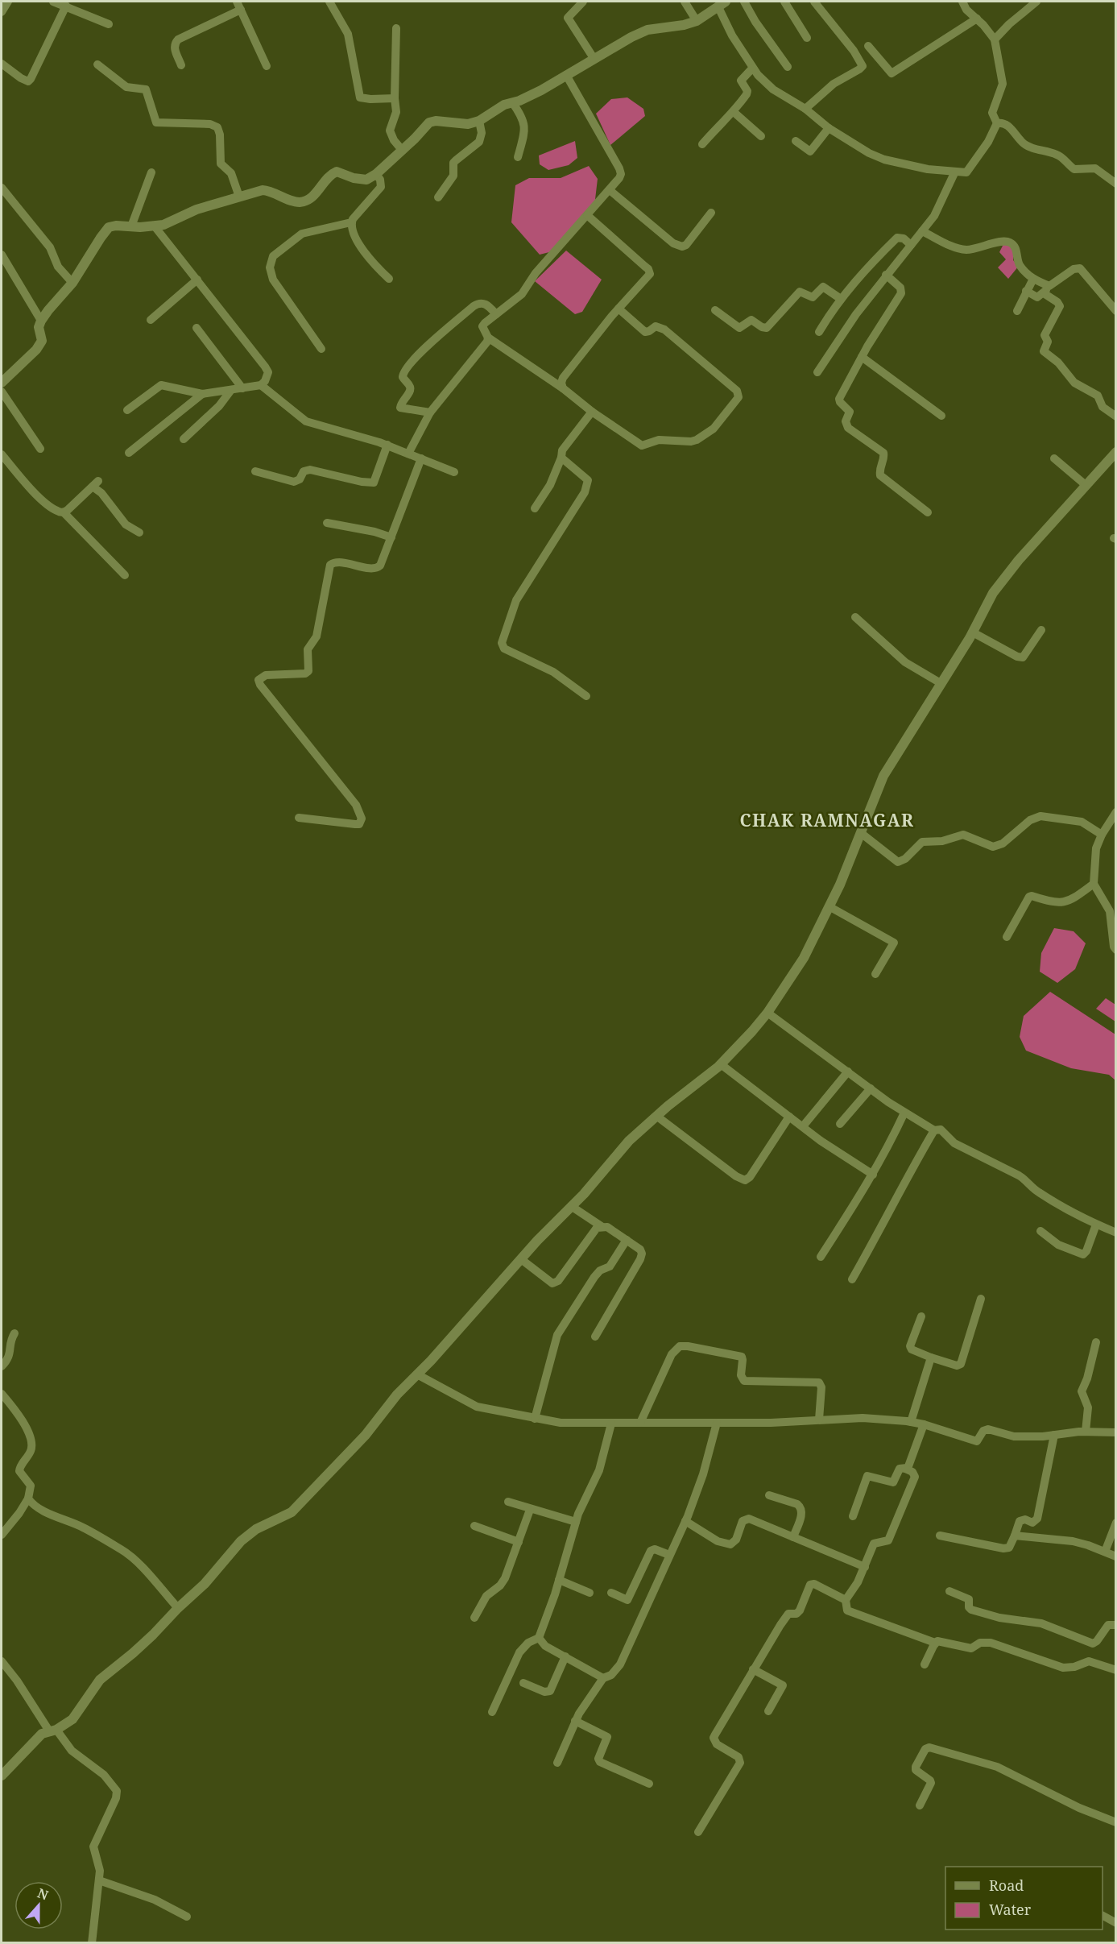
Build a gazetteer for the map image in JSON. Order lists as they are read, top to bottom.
{
  "districts": ["CHAK RAMNAGAR"],
  "legend": ["Road", "Water"],
  "north": "top"
}
